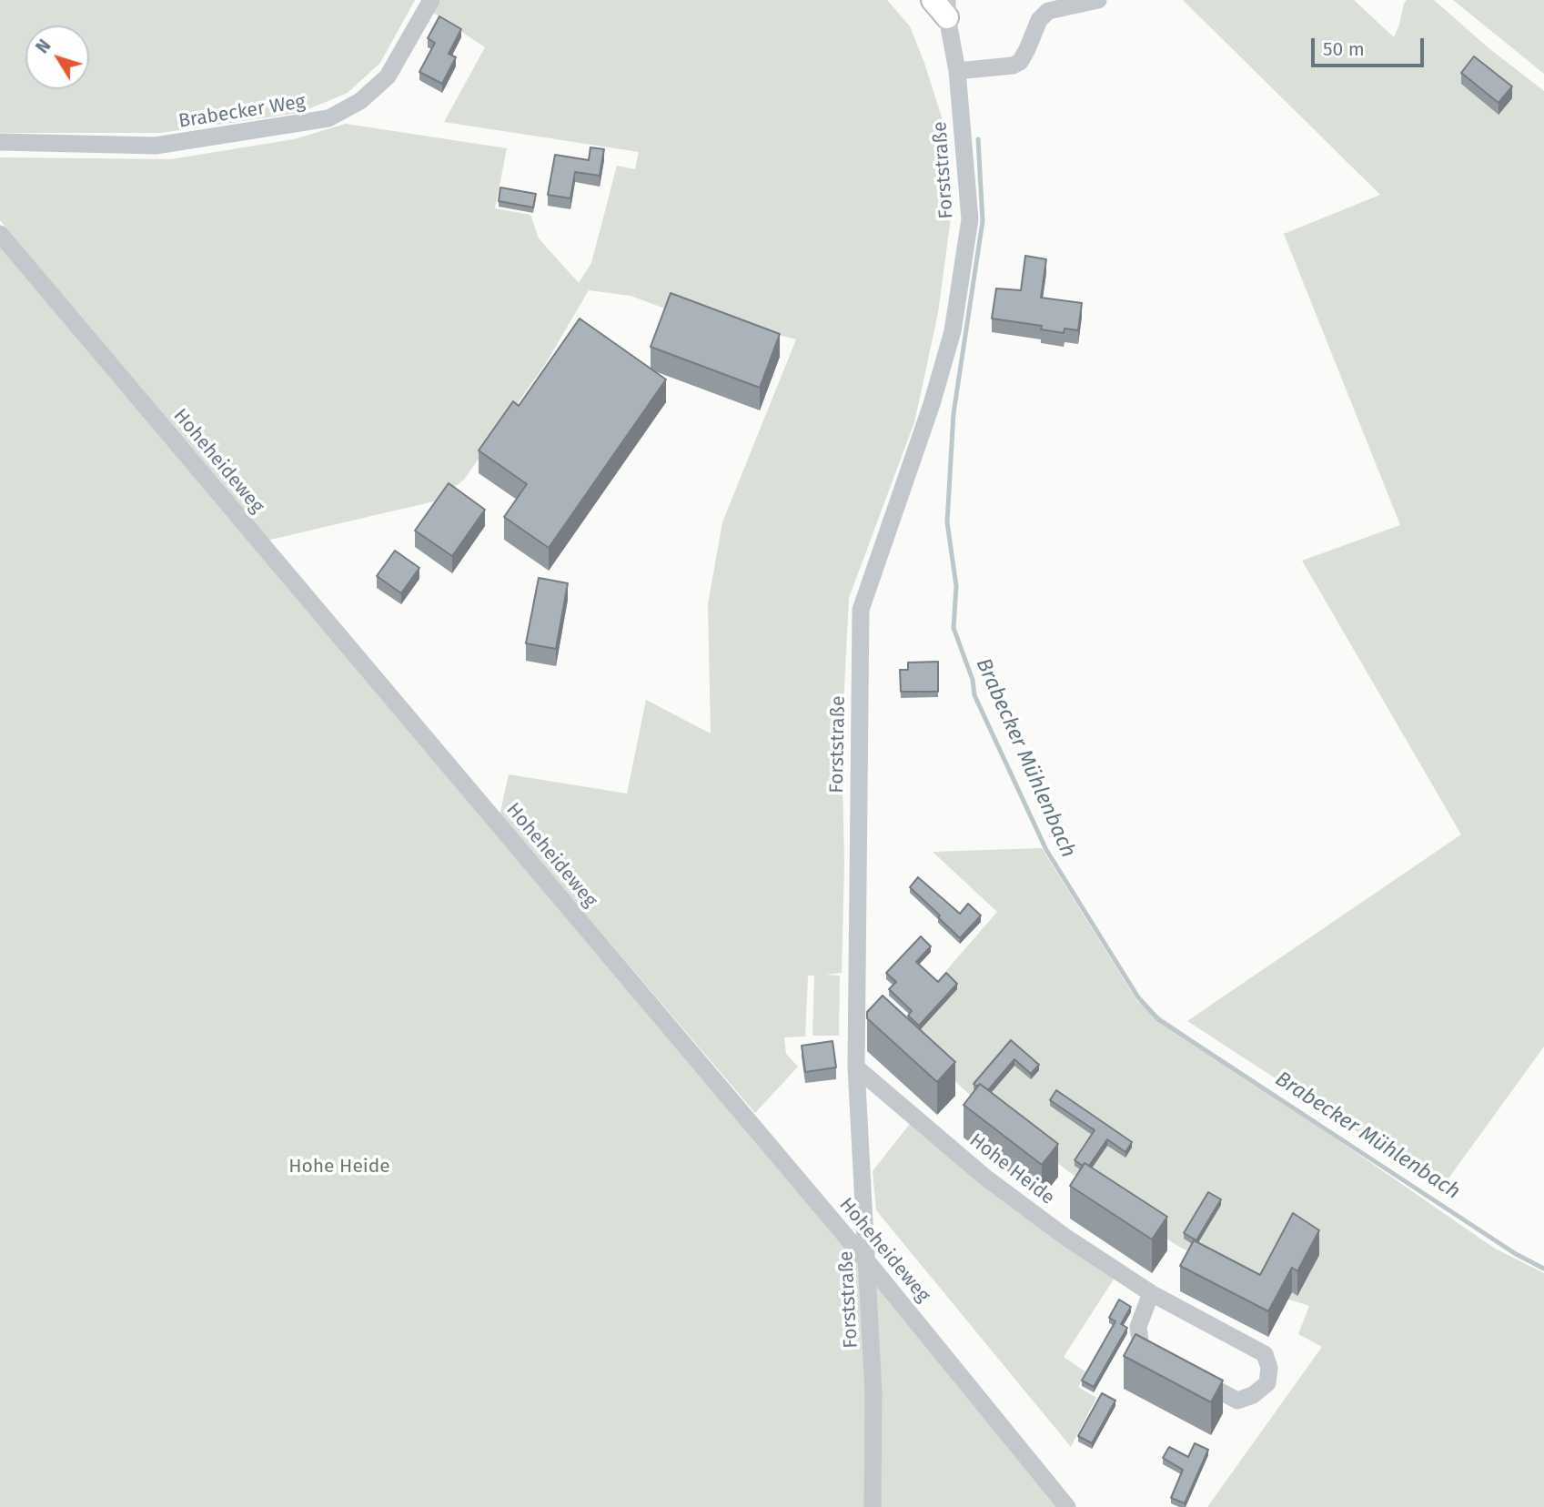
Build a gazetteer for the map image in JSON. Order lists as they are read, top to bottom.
{
  "streets": {
    "street": [
      "Brabecker Weg",
      "Forststraße",
      "Hoheheideweg",
      "Hohe Heide"
    ]
  },
  "crossings": [
    ["Forststraße", "Hoheheideweg"],
    ["Forststraße", "Hohe Heide"]
  ],
  "water": ["Brabecker Mühlenbach"],
  "parks": ["Hohe Heide"],
  "scale_bar": "50 m",
  "north": "top left"
}
